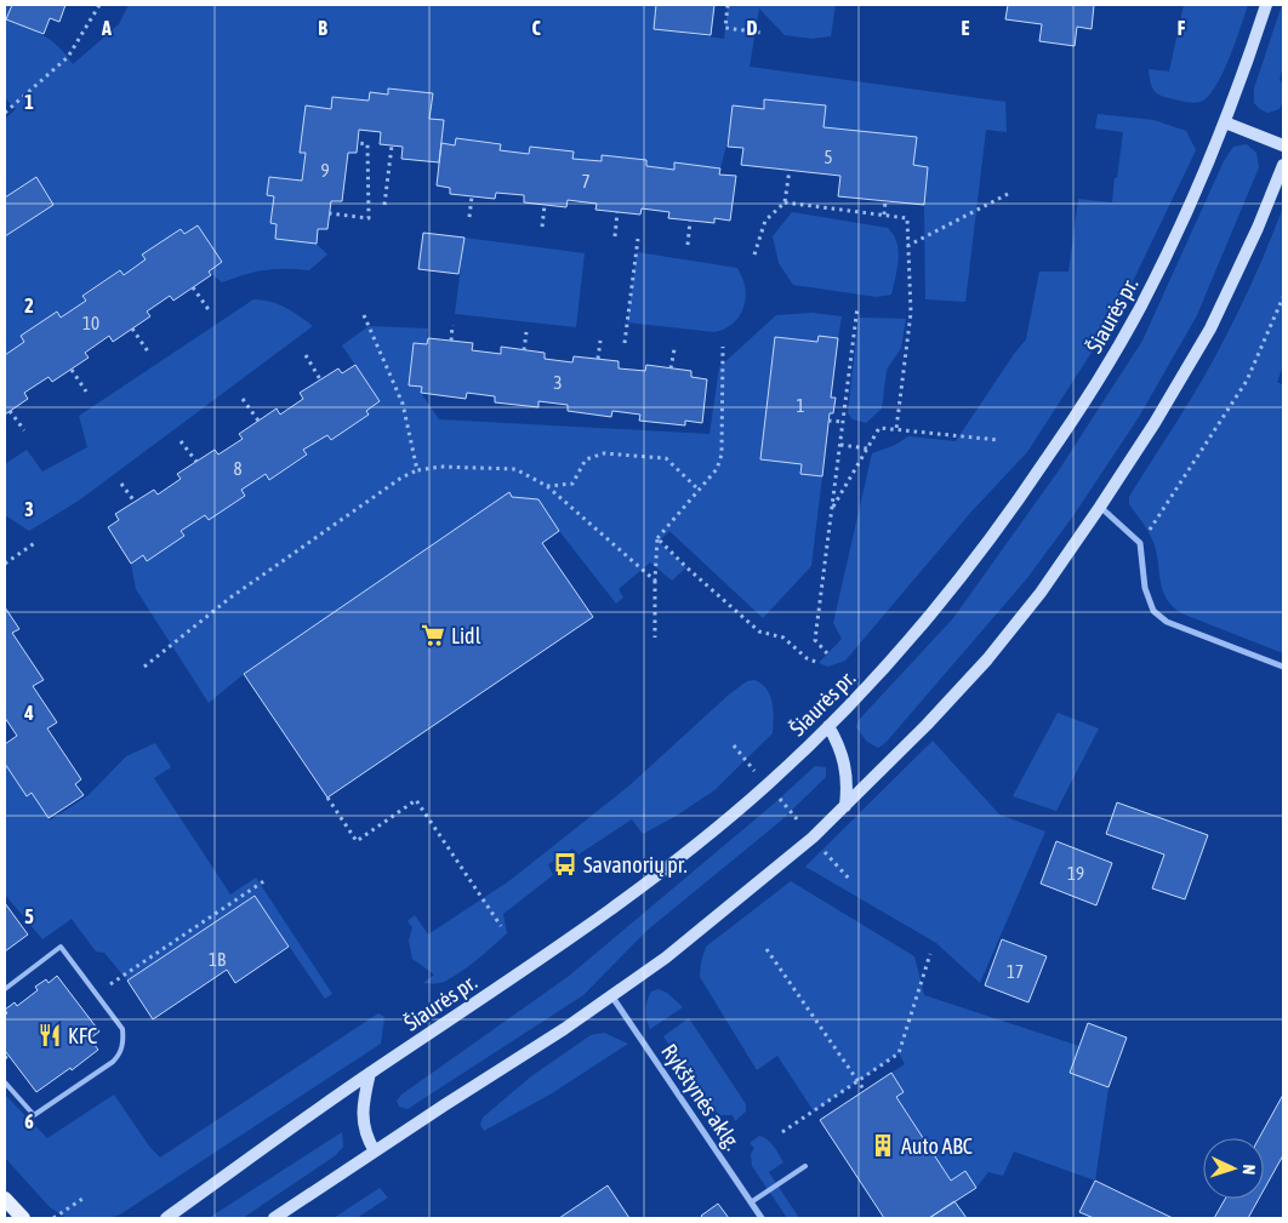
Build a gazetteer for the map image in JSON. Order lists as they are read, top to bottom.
{
  "streets": {
    "main road": ["Šiaurės pr."],
    "street": ["Rykštynės aklg."]
  },
  "places": {
    "supermarket": ["Lidl"],
    "bus stop": ["Savanorių pr."],
    "restaurant": ["KFC"],
    "building": ["Auto ABC"]
  },
  "house_numbers": [
    "5",
    "9",
    "7",
    "10",
    "3",
    "1",
    "8",
    "19",
    "1B",
    "17"
  ],
  "north": "right",
  "grid": {
    "columns": [
      "A",
      "B",
      "C",
      "D",
      "E",
      "F"
    ],
    "rows": [
      "1",
      "2",
      "3",
      "4",
      "5",
      "6"
    ]
  }
}
